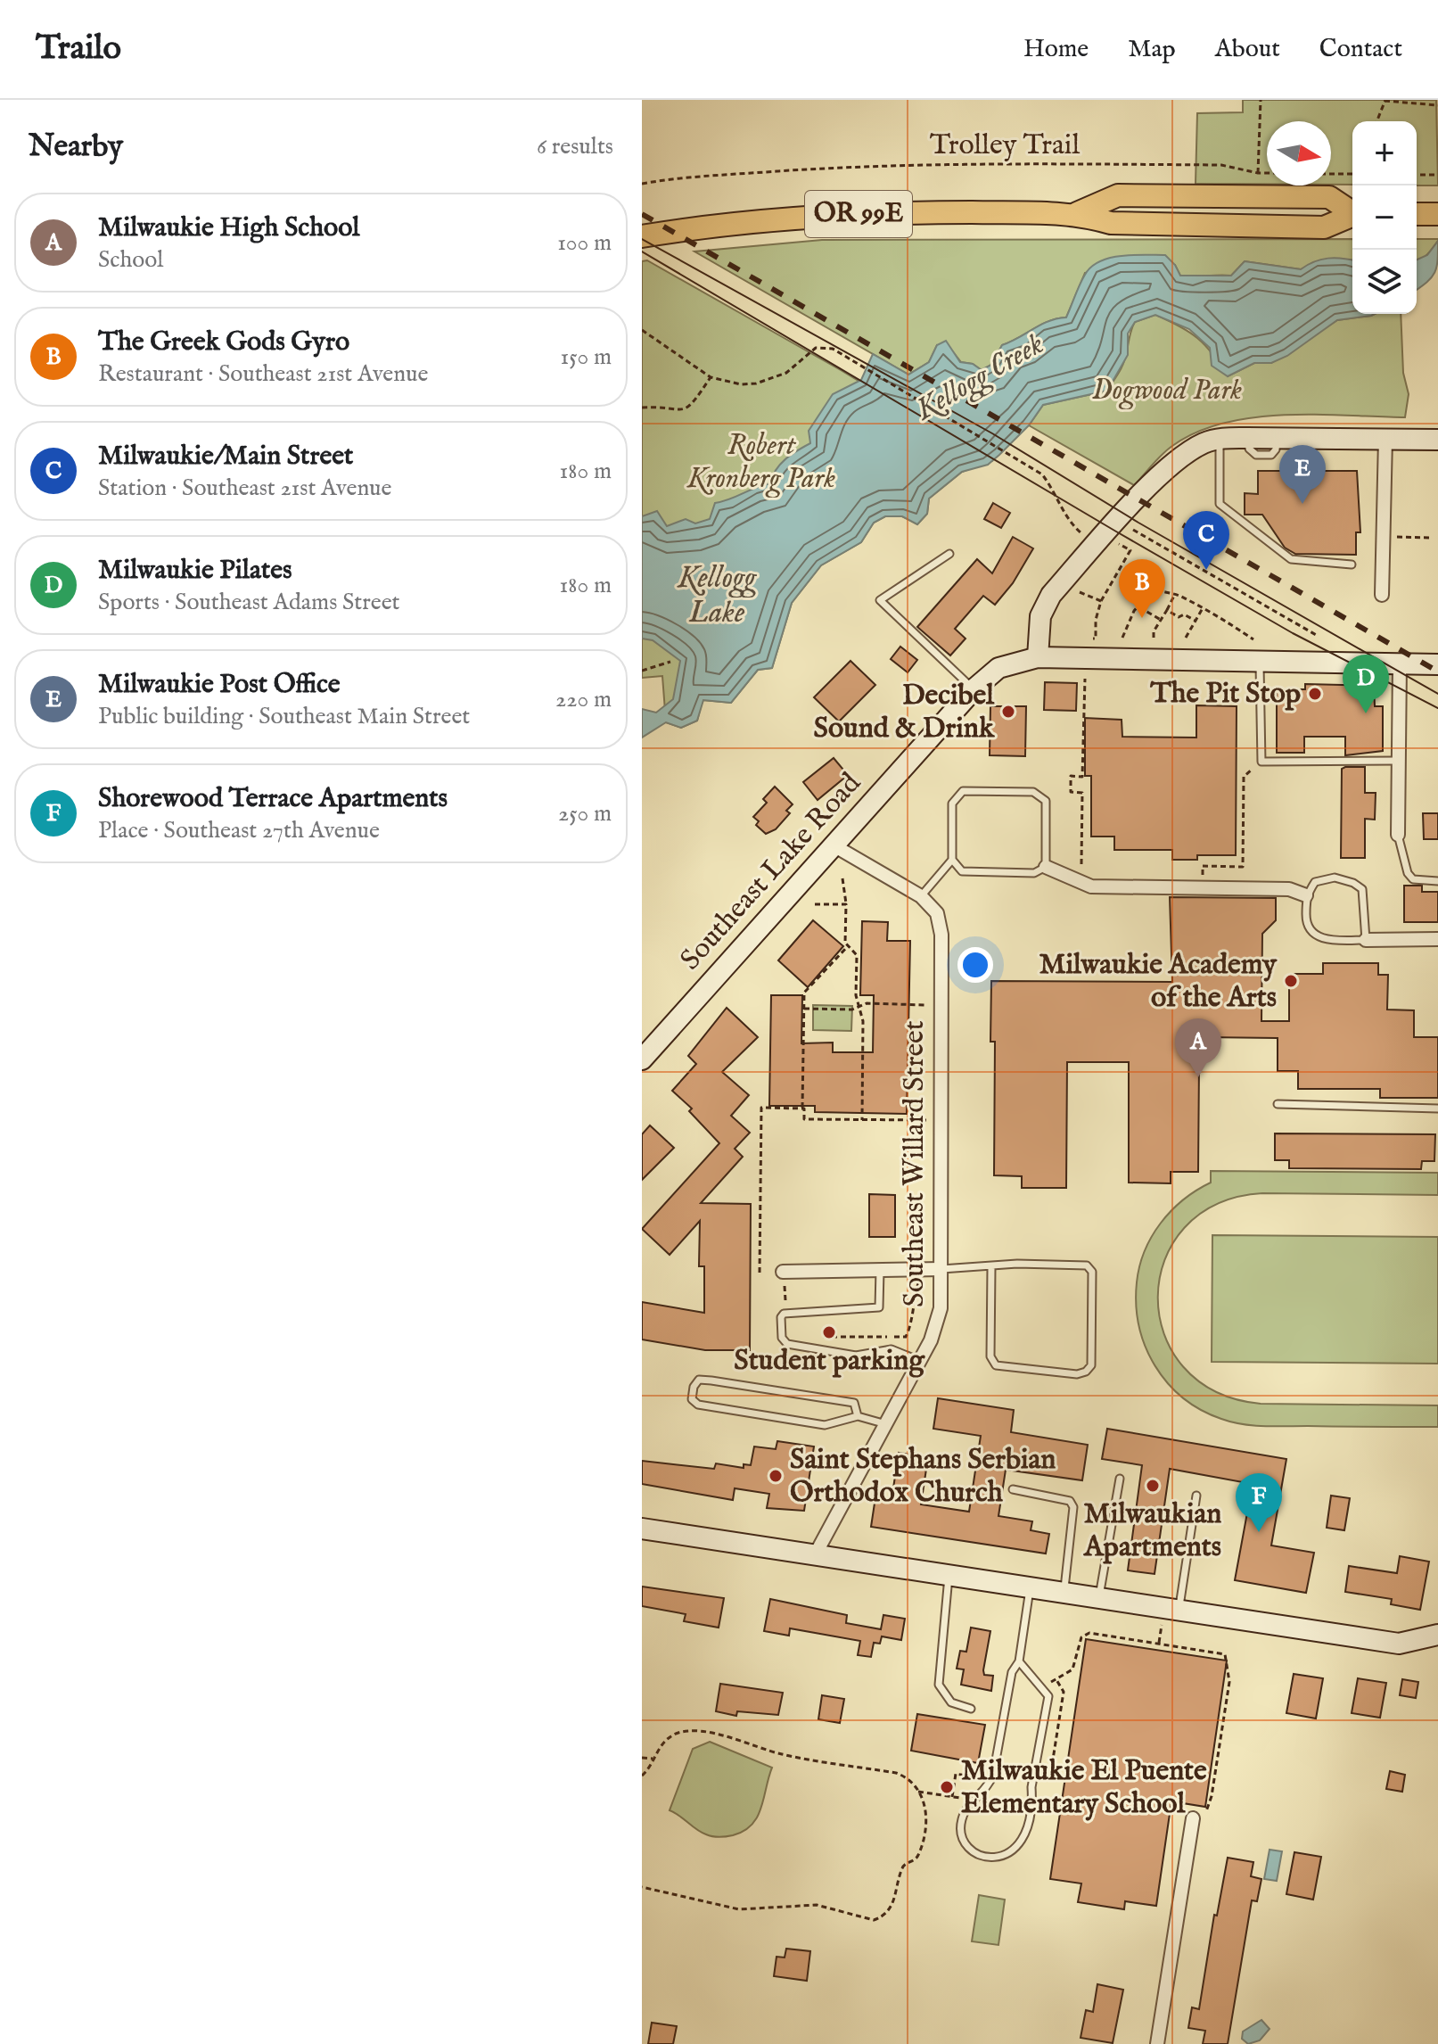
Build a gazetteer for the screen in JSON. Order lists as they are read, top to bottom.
{
  "streets": {
    "main road": ["OR 99E"],
    "street": ["Southeast Lake Road", "Southeast Willard Street"],
    "path": ["Trolley Trail"]
  },
  "water": ["Kellogg Creek", "Kellogg Lake"],
  "parks": ["Dogwood Park", "Robert Kronberg Park"],
  "places": [
    "The Pit Stop",
    "Decibel Sound & Drink",
    "Milwaukie Academy of the Arts",
    "Student parking",
    "Saint Stephans Serbian Orthodox Church",
    "Milwaukian Apartments",
    "Milwaukie El Puente Elementary School"
  ],
  "north": "right",
  "page": {
    "header": "Trailo",
    "nav": [
      "Home",
      "Map",
      "About",
      "Contact"
    ],
    "heading": ["Nearby", "6 results"],
    "map_buttons": ["+", "−"],
    "list": [
      {
        "mark": "A",
        "name": "Milwaukie High School",
        "note": "School",
        "value": "100 m"
      },
      {
        "mark": "B",
        "name": "The Greek Gods Gyro",
        "note": "Restaurant · Southeast 21st Avenue",
        "value": "150 m"
      },
      {
        "mark": "C",
        "name": "Milwaukie/Main Street",
        "note": "Station · Southeast 21st Avenue",
        "value": "180 m"
      },
      {
        "mark": "D",
        "name": "Milwaukie Pilates",
        "note": "Sports · Southeast Adams Street",
        "value": "180 m"
      },
      {
        "mark": "E",
        "name": "Milwaukie Post Office",
        "note": "Public building · Southeast Main Street",
        "value": "220 m"
      },
      {
        "mark": "F",
        "name": "Shorewood Terrace Apartments",
        "note": "Place · Southeast 27th Avenue",
        "value": "250 m"
      }
    ],
    "pins": [
      "E",
      "C",
      "B",
      "D",
      "A",
      "F"
    ]
  }
}
